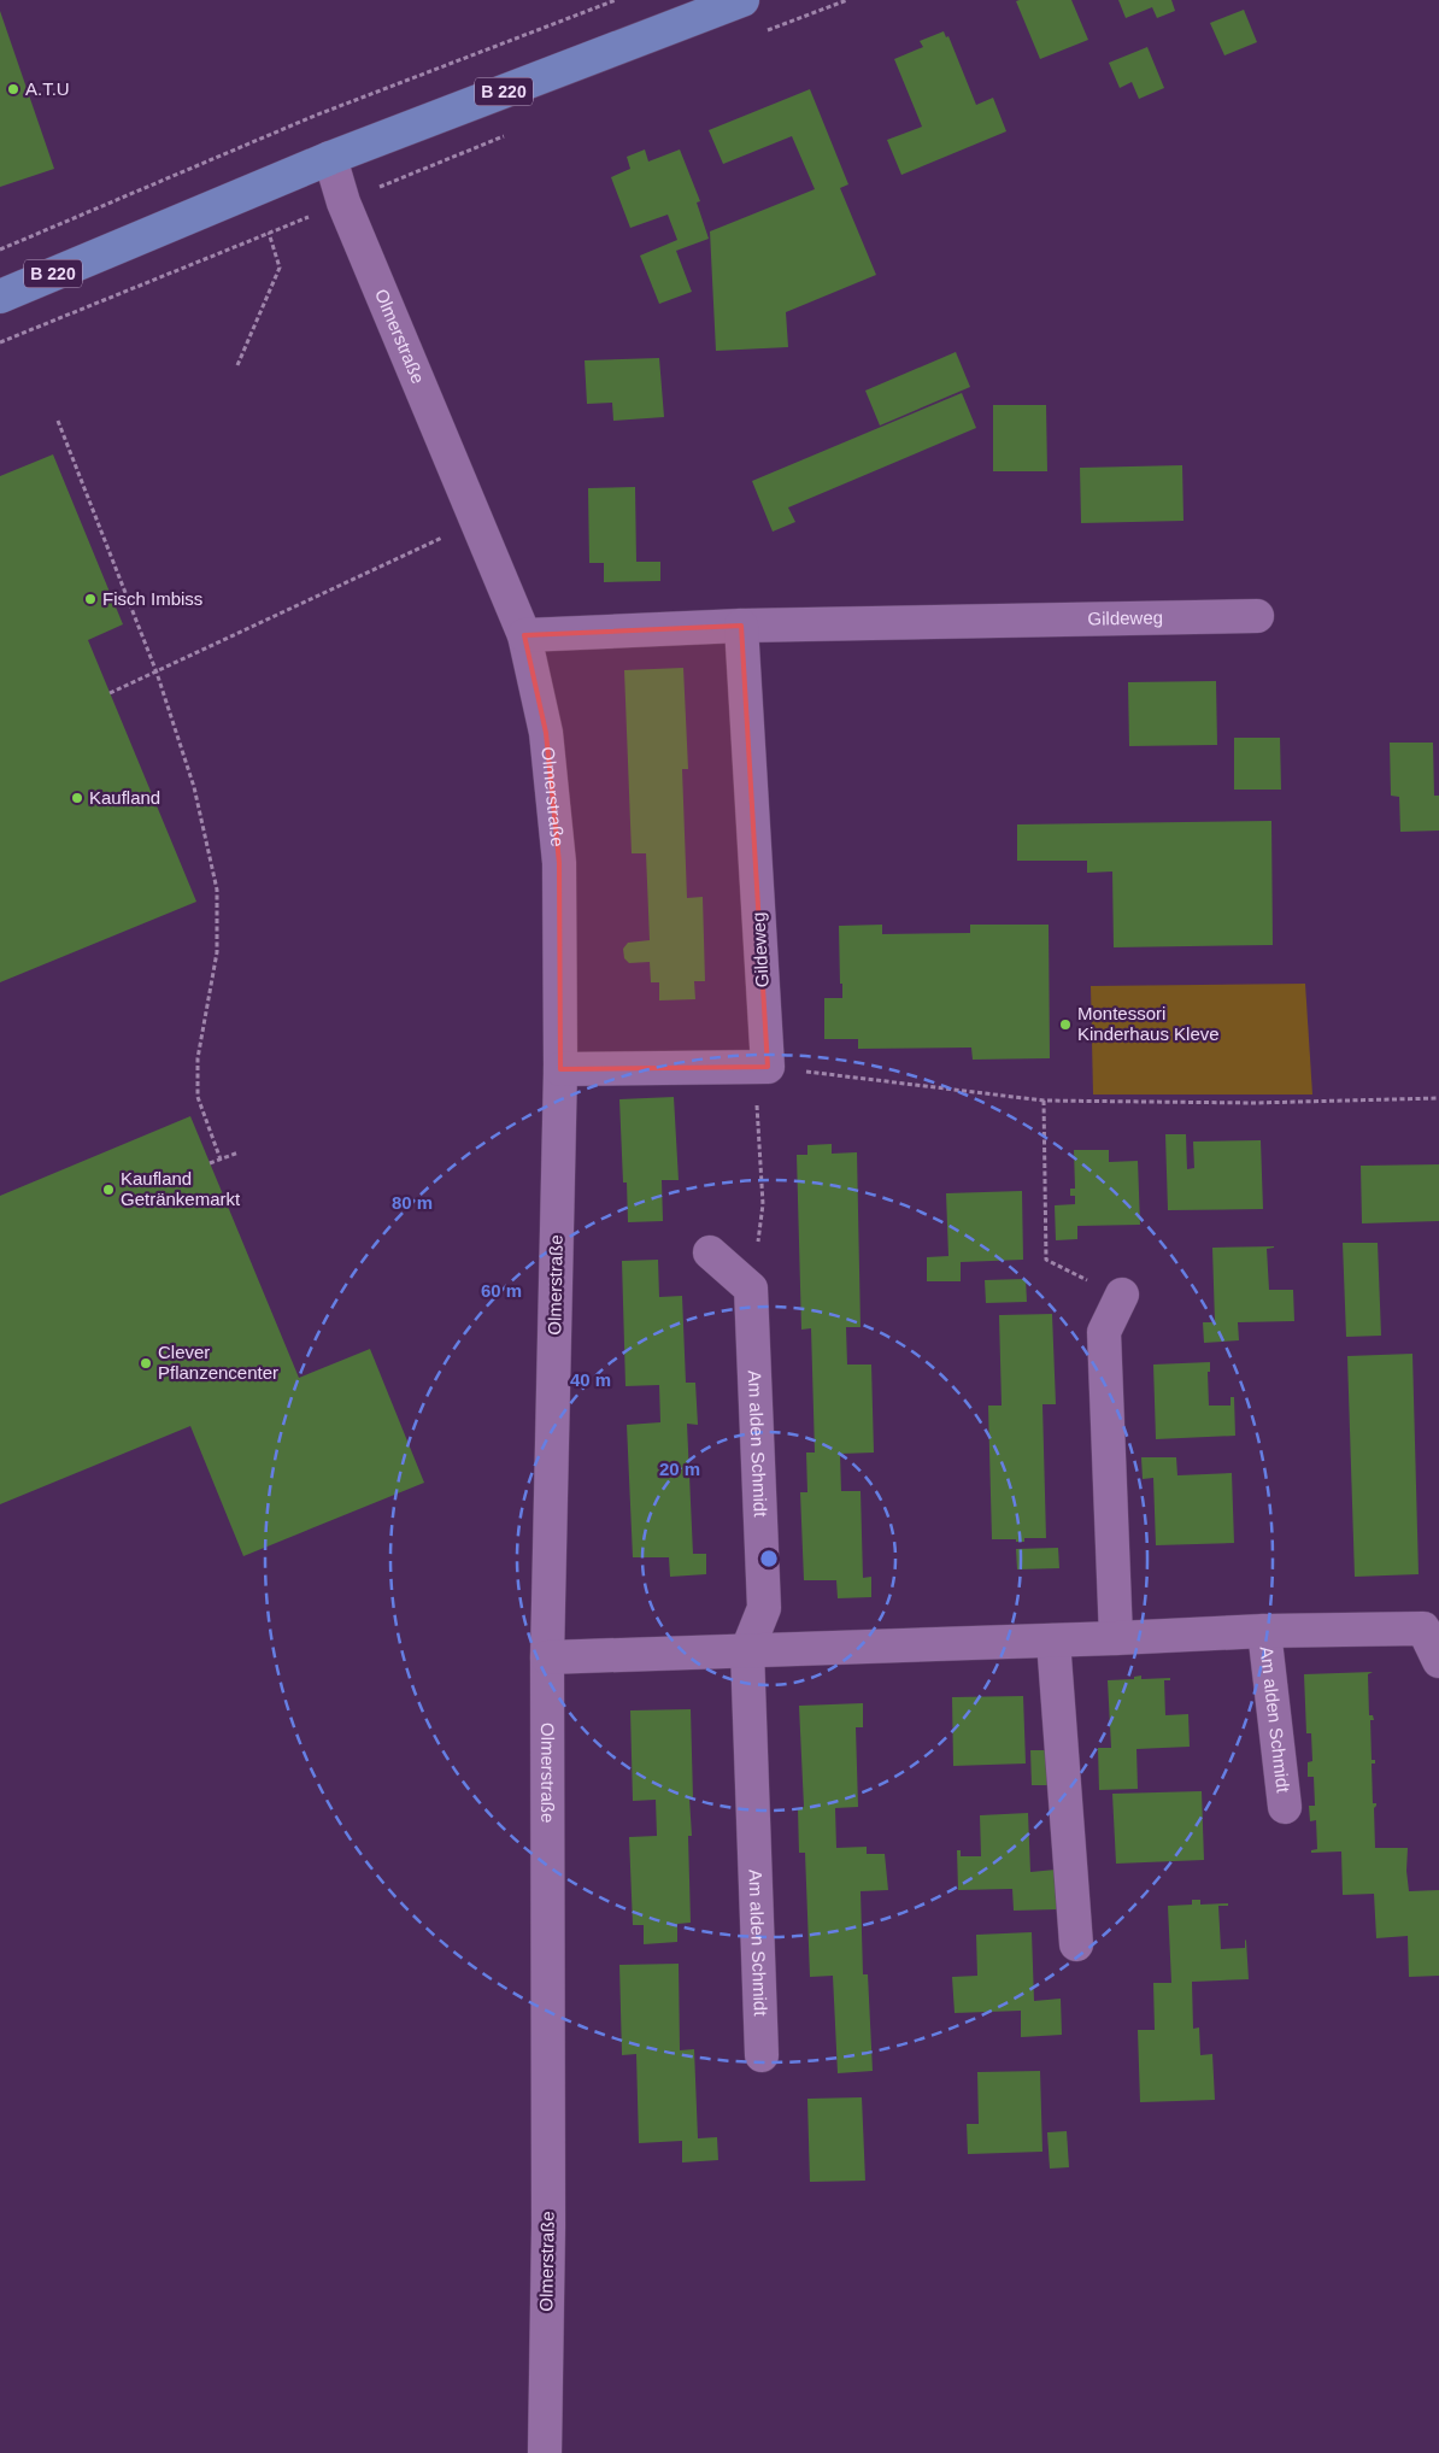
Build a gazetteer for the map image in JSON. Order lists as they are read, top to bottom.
{
  "streets": {
    "main road": ["B 220"],
    "street": ["Olmerstraße", "Gildeweg", "Am alden Schmidt"]
  },
  "crossings": [
    ["B 220", "Olmerstraße"],
    ["Olmerstraße", "Gildeweg"],
    ["Olmerstraße", "Am alden Schmidt"]
  ],
  "places": [
    "A.T.U",
    "Fisch Imbiss",
    "Kaufland",
    "Montessori Kinderhaus Kleve",
    "Kaufland Getränkemarkt",
    "Clever Pflanzencenter"
  ],
  "rings": [
    "80 m",
    "60 m",
    "40 m",
    "20 m"
  ]
}
